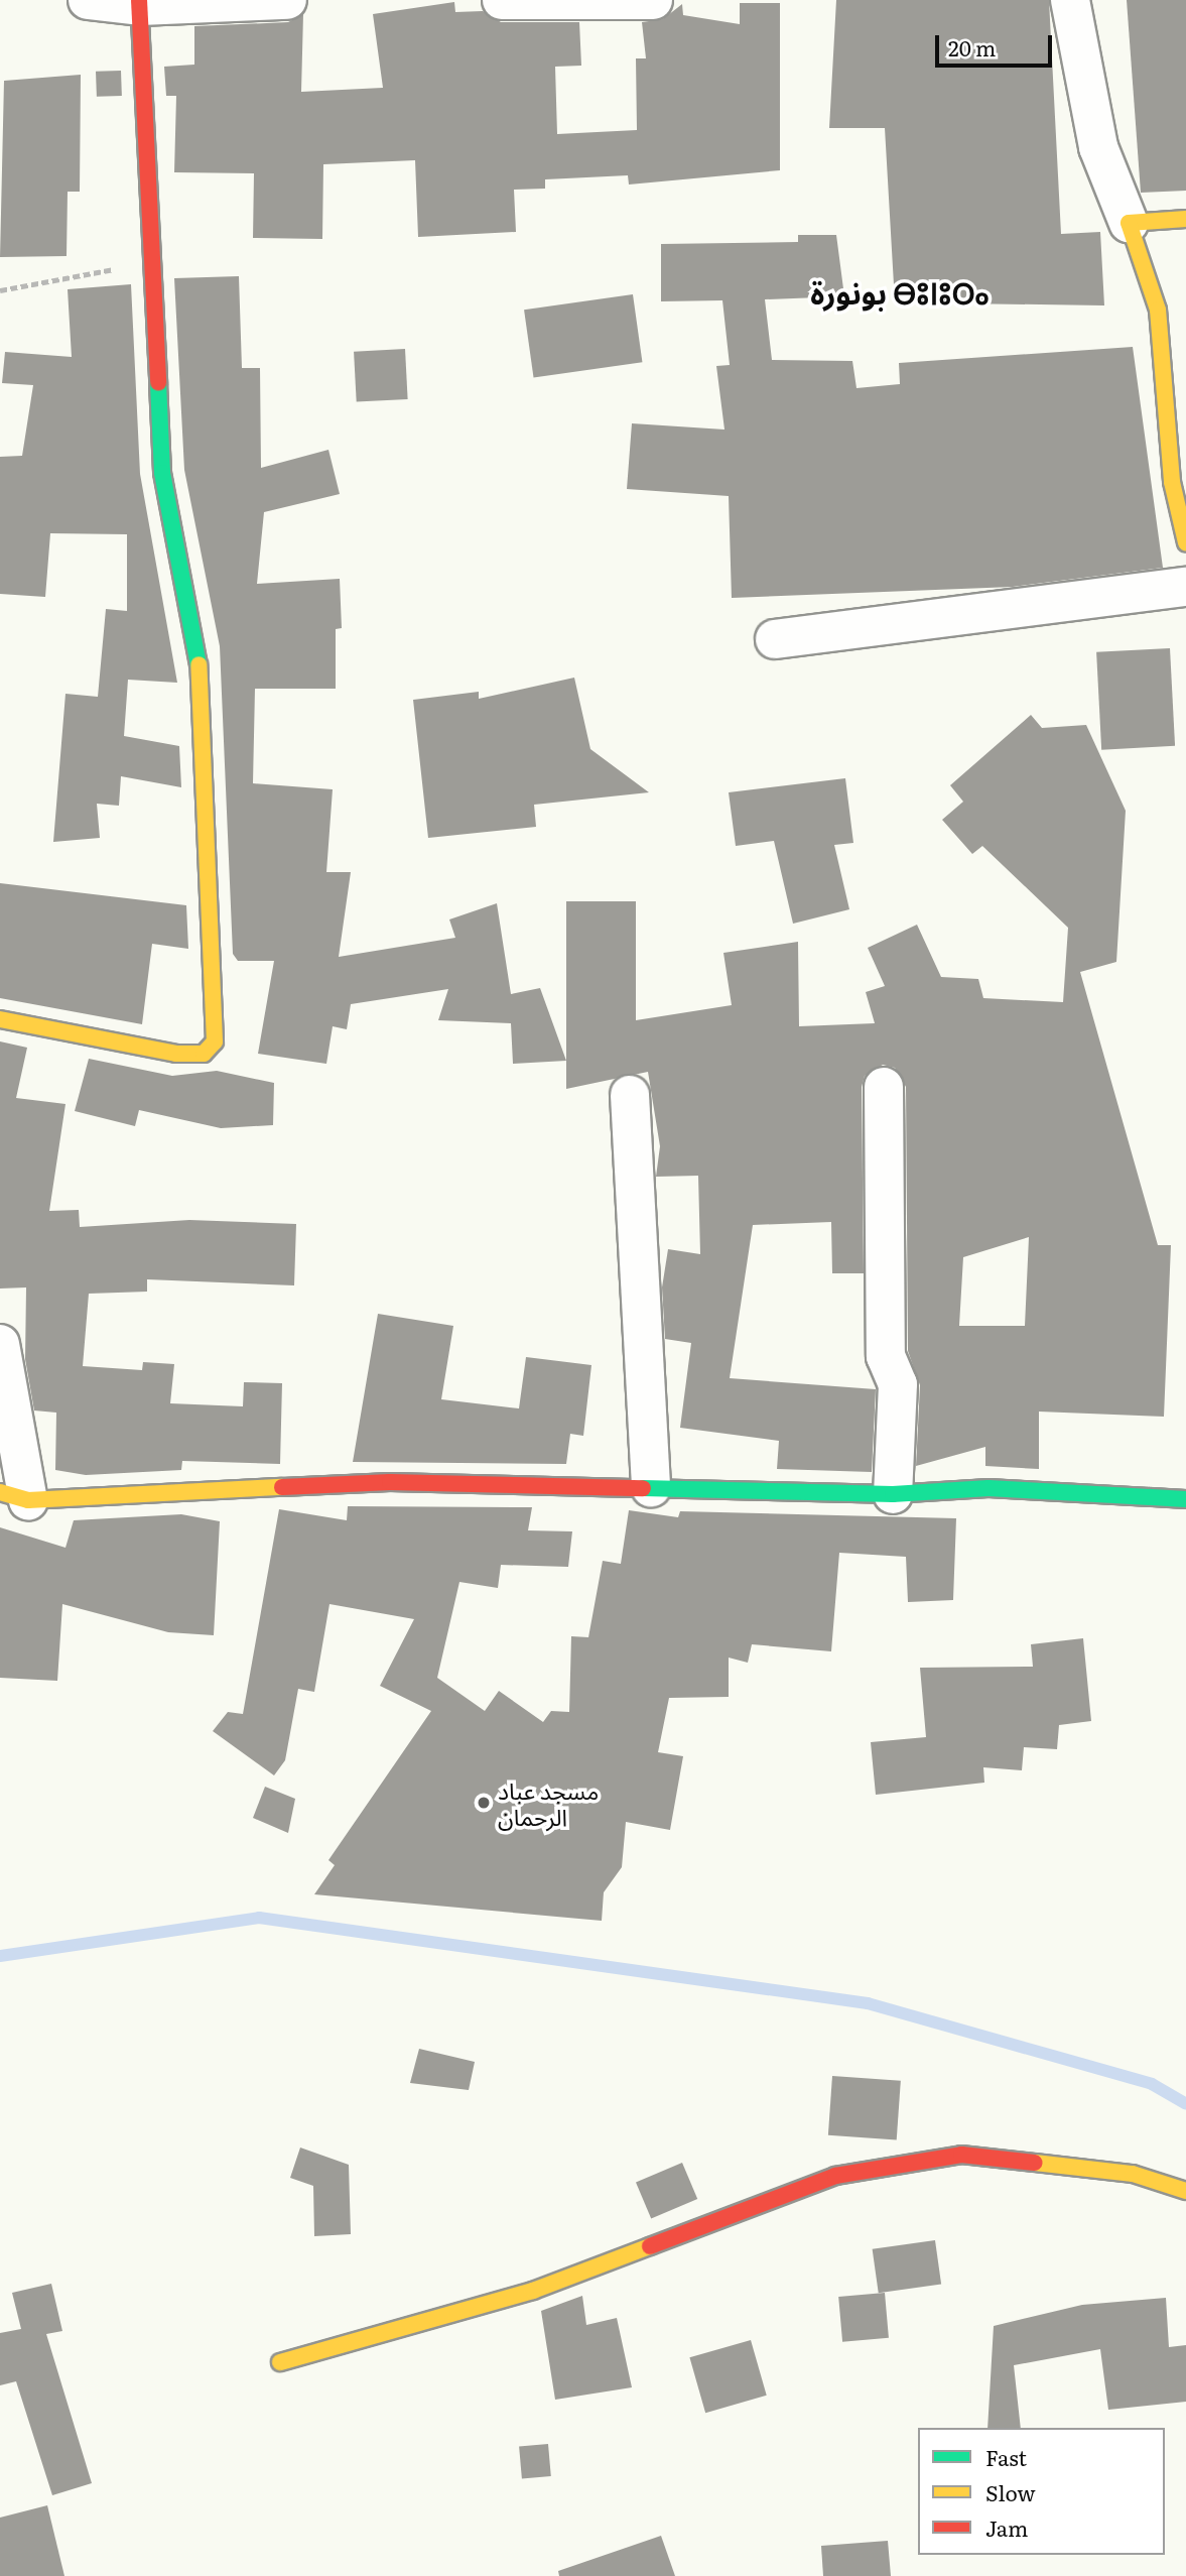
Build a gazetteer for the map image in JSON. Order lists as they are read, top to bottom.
{
  "districts": ["بونورة ⴱⵓⵏⵓⵔⴰ"],
  "places": ["مسجد عباد الرحمان"],
  "legend": ["Fast", "Slow", "Jam"],
  "scale_bar": "20 m"
}
